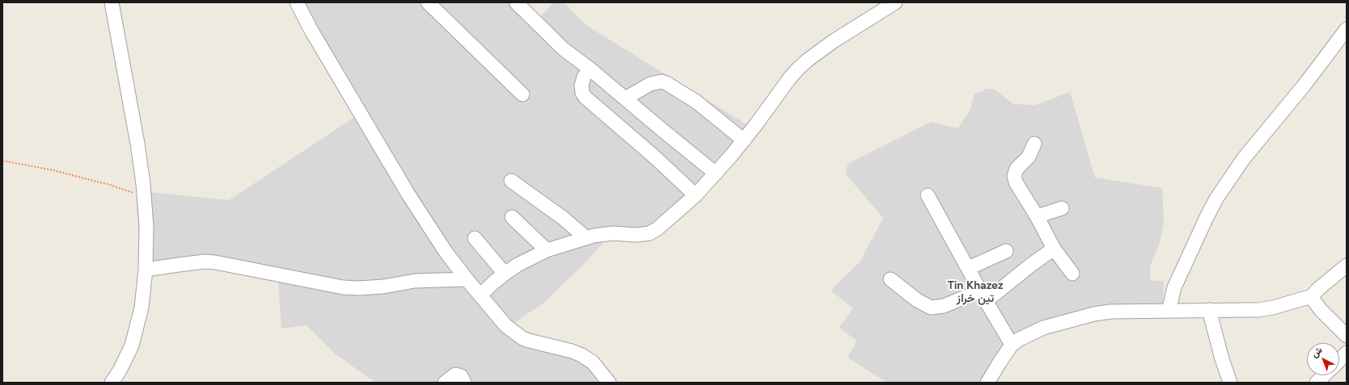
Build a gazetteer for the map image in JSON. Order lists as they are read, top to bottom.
{
  "districts": ["Tin Khazez تين خراز"],
  "north": "top left"
}
